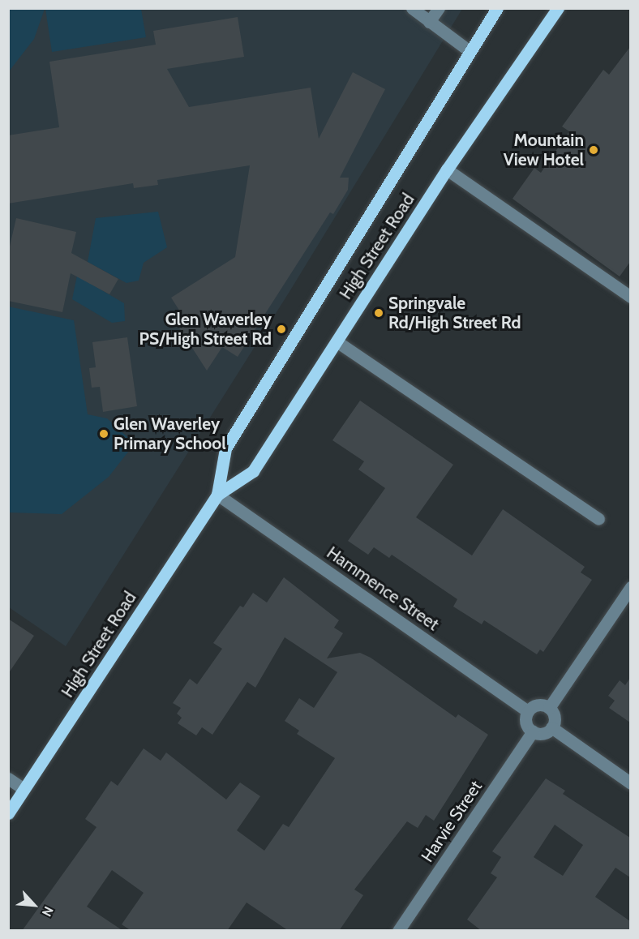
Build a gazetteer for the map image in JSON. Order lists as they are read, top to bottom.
{
  "streets": {
    "main road": ["High Street Road"],
    "street": ["Hammence Street", "Harvie Street"]
  },
  "crossings": [
    ["High Street Road", "Hammence Street"],
    ["Hammence Street", "Harvie Street"]
  ],
  "places": [
    "Mountain View Hotel",
    "Springvale Rd/High Street Rd",
    "Glen Waverley PS/High Street Rd",
    "Glen Waverley Primary School"
  ],
  "north": "bottom right"
}
